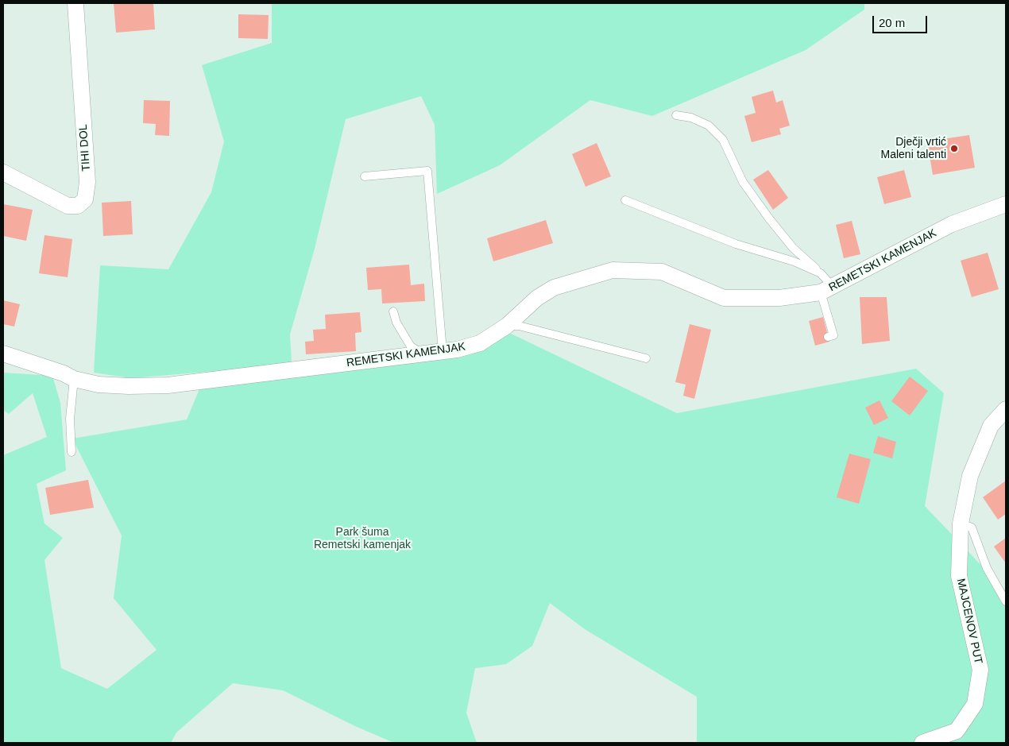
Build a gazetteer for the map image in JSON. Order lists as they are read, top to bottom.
{
  "streets": {
    "street": ["TIHI DOL", "REMETSKI KAMENJAK", "MAJCENOV PUT"]
  },
  "parks": ["Park šuma Remetski kamenjak"],
  "places": ["Dječji vrtić Maleni talenti"],
  "scale_bar": "20 m"
}
